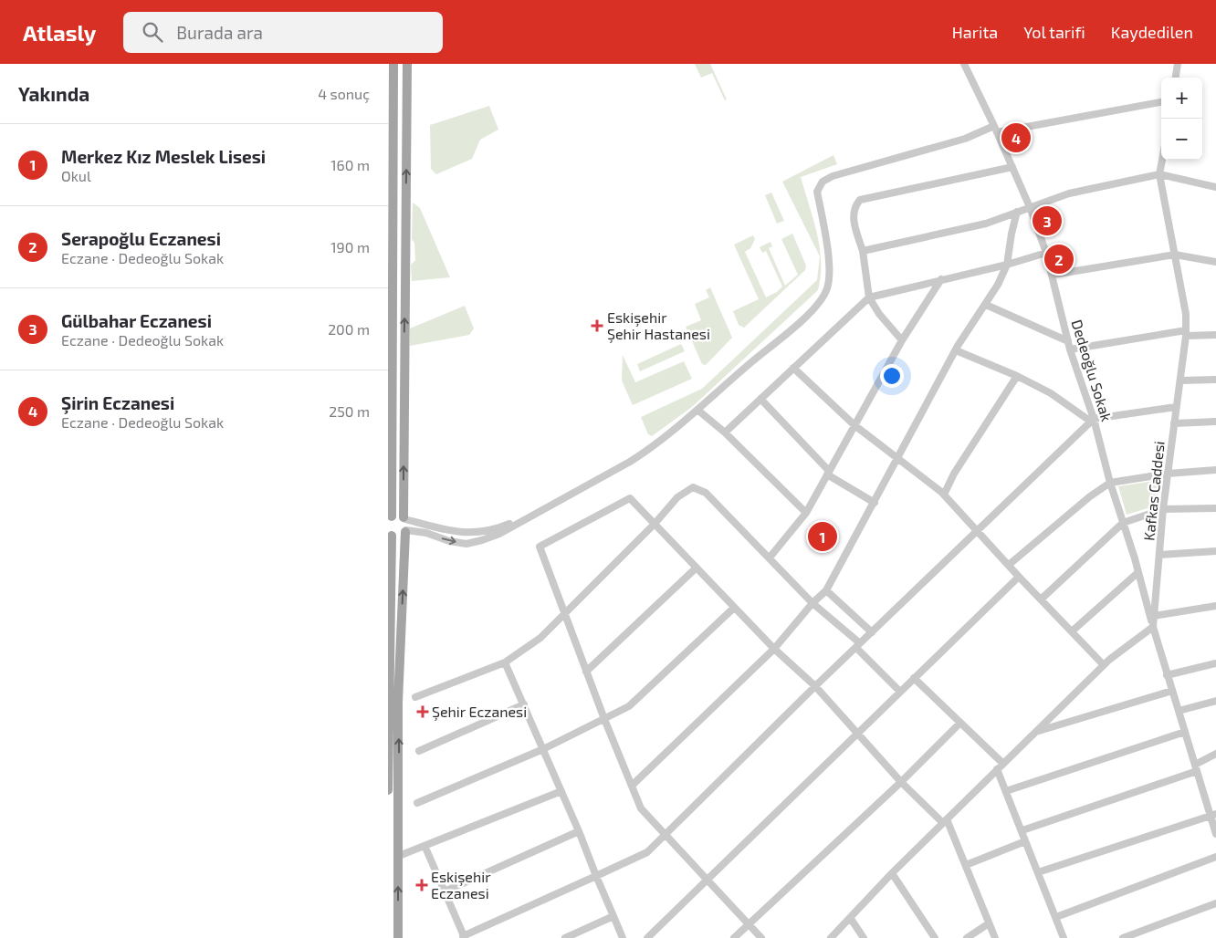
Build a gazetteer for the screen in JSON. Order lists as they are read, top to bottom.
{
  "streets": {
    "street": ["Dedeoğlu Sokak", "Kafkas Caddesi"]
  },
  "crossings": [
    ["Dedeoğlu Sokak", "Kafkas Caddesi"]
  ],
  "places": {
    "health": ["Eskişehir Şehir Hastanesi", "Şehir Eczanesi", "Eskişehir Eczanesi"]
  },
  "page": {
    "header": "Atlasly",
    "search": "Burada ara",
    "nav": ["Harita", "Yol tarifi", "Kaydedilen"],
    "heading": ["Yakında", "4 sonuç"],
    "map_buttons": ["+", "−"],
    "pins": [
      "4",
      "3",
      "2",
      "1"
    ],
    "list": [
      {
        "mark": "1",
        "name": "Merkez Kız Meslek Lisesi",
        "note": "Okul",
        "value": "160 m"
      },
      {
        "mark": "2",
        "name": "Serapoğlu Eczanesi",
        "note": "Eczane · Dedeoğlu Sokak",
        "value": "190 m"
      },
      {
        "mark": "3",
        "name": "Gülbahar Eczanesi",
        "note": "Eczane · Dedeoğlu Sokak",
        "value": "200 m"
      },
      {
        "mark": "4",
        "name": "Şirin Eczanesi",
        "note": "Eczane · Dedeoğlu Sokak",
        "value": "250 m"
      }
    ]
  }
}
